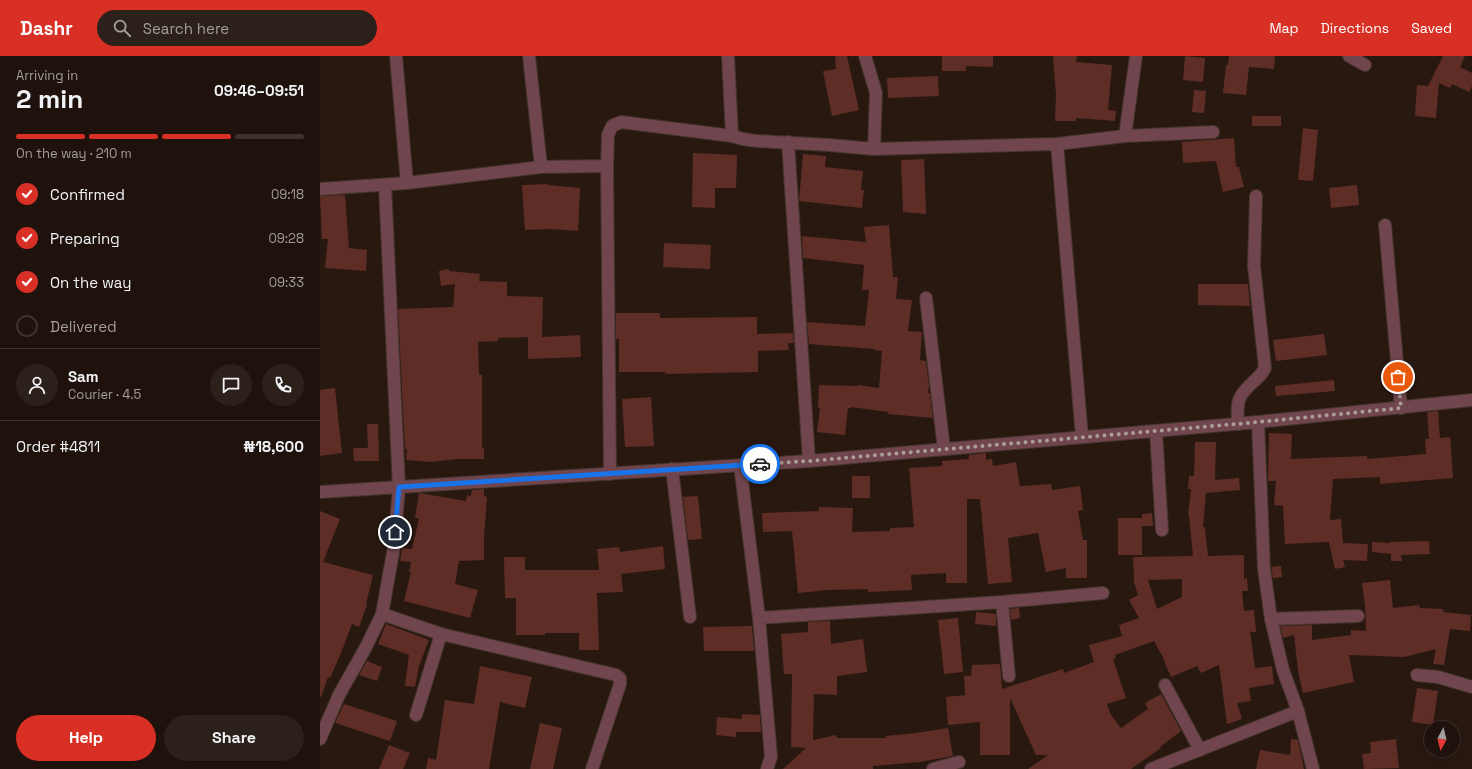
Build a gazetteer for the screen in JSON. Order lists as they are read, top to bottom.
{
  "north": "bottom",
  "page": {
    "header": "Dashr",
    "search": "Search here",
    "nav": ["Map", "Directions", "Saved"],
    "heading": ["2 min", "Arriving in", "09:46–09:51"],
    "panel": [
      "Sam",
      "Courier · 4.5",
      "Order #4811",
      "₦18,600"
    ],
    "bar": "On the way · 210 m",
    "list": [
      ["Confirmed", "09:18"],
      ["Preparing", "09:28"],
      ["On the way", "09:33"],
      "Delivered"
    ],
    "buttons": ["Help", "Share"]
  }
}
